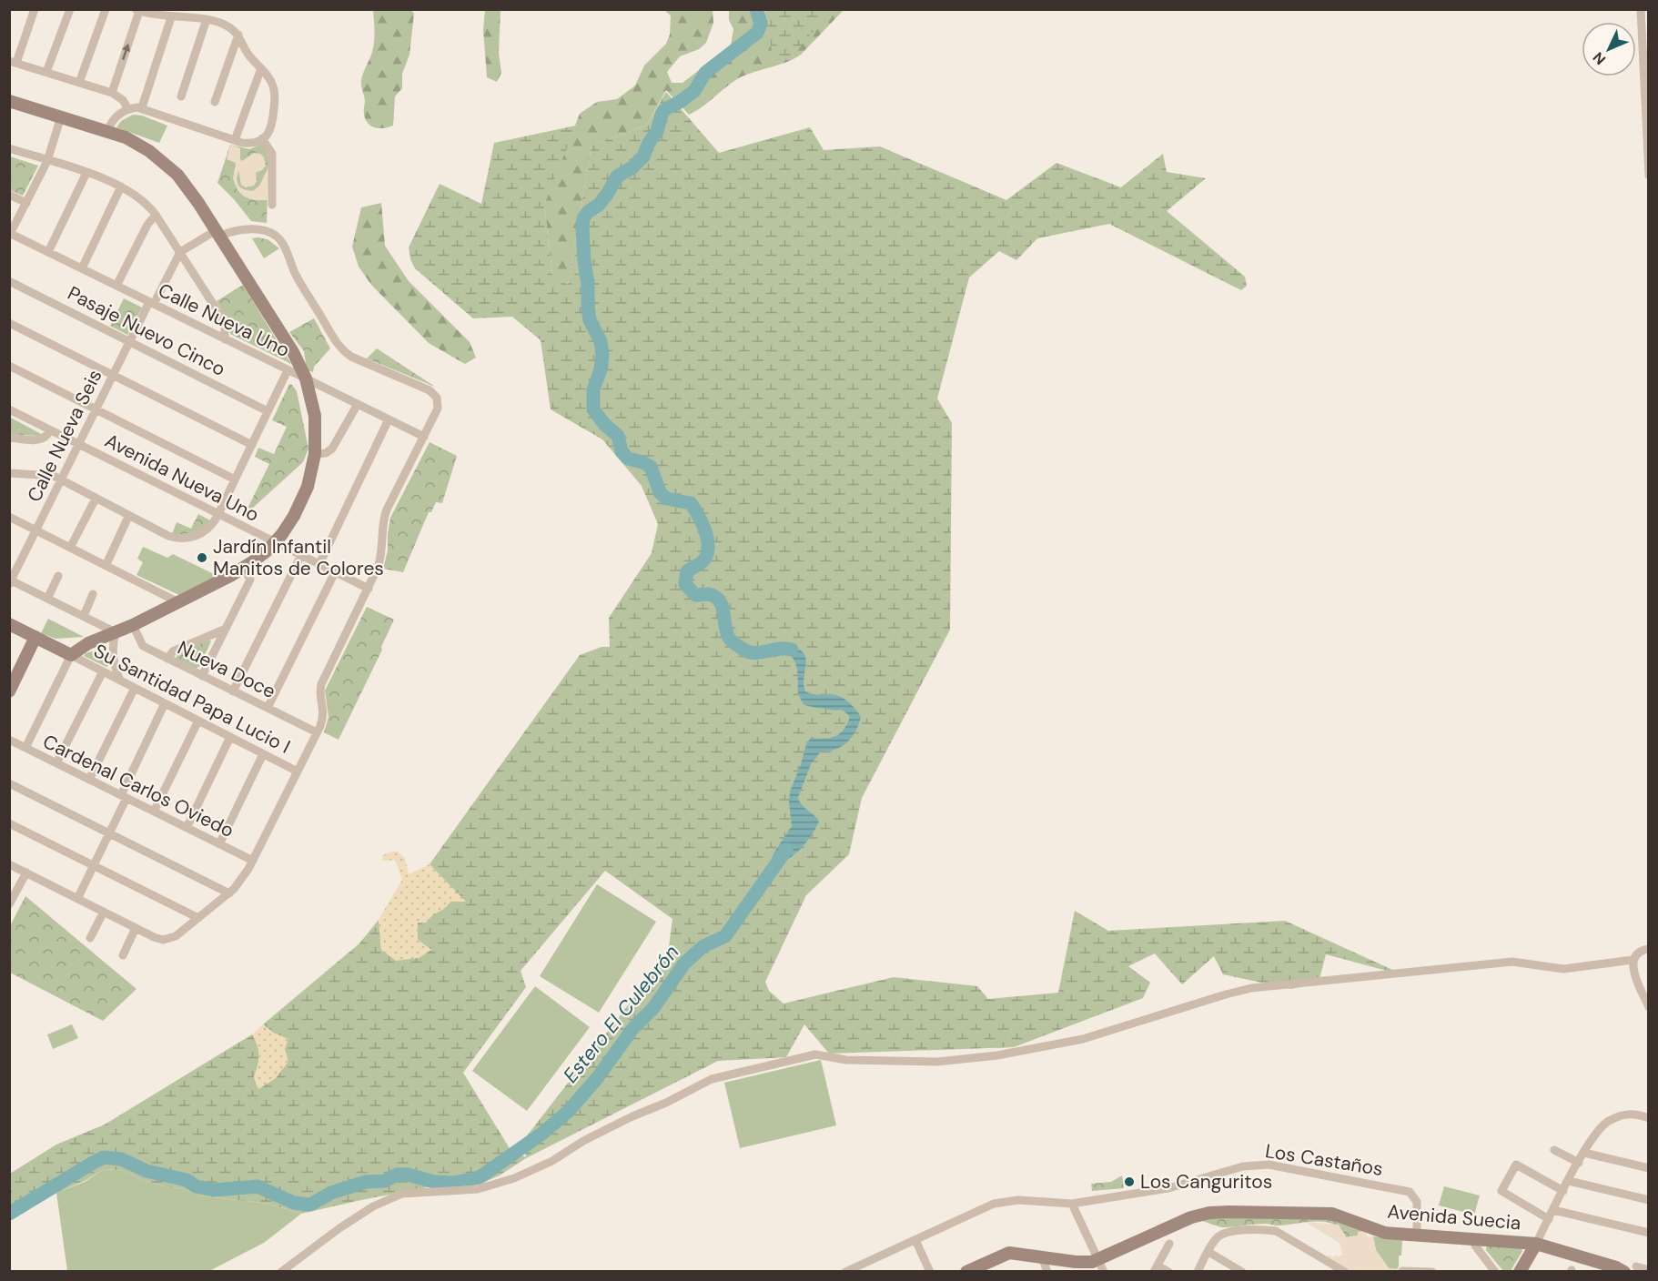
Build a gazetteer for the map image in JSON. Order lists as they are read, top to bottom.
{
  "streets": {
    "street": [
      "Calle Nueva Uno",
      "Pasaje Nuevo Cinco",
      "Calle Nueva Seis",
      "Avenida Nueva Uno",
      "Nueva Doce",
      "Su Santidad Papa Lucio I",
      "Cardenal Carlos Oviedo",
      "Los Castaños",
      "Avenida Suecia"
    ]
  },
  "crossings": [
    ["Calle Nueva Uno", "Calle Nueva Seis"],
    ["Pasaje Nuevo Cinco", "Calle Nueva Seis"],
    ["Calle Nueva Seis", "Avenida Nueva Uno"],
    ["Los Castaños", "Avenida Suecia"]
  ],
  "water": ["Estero El Culebrón"],
  "places": ["Jardín Infantil Manitos de Colores", "Los Canguritos"],
  "north": "bottom left"
}
